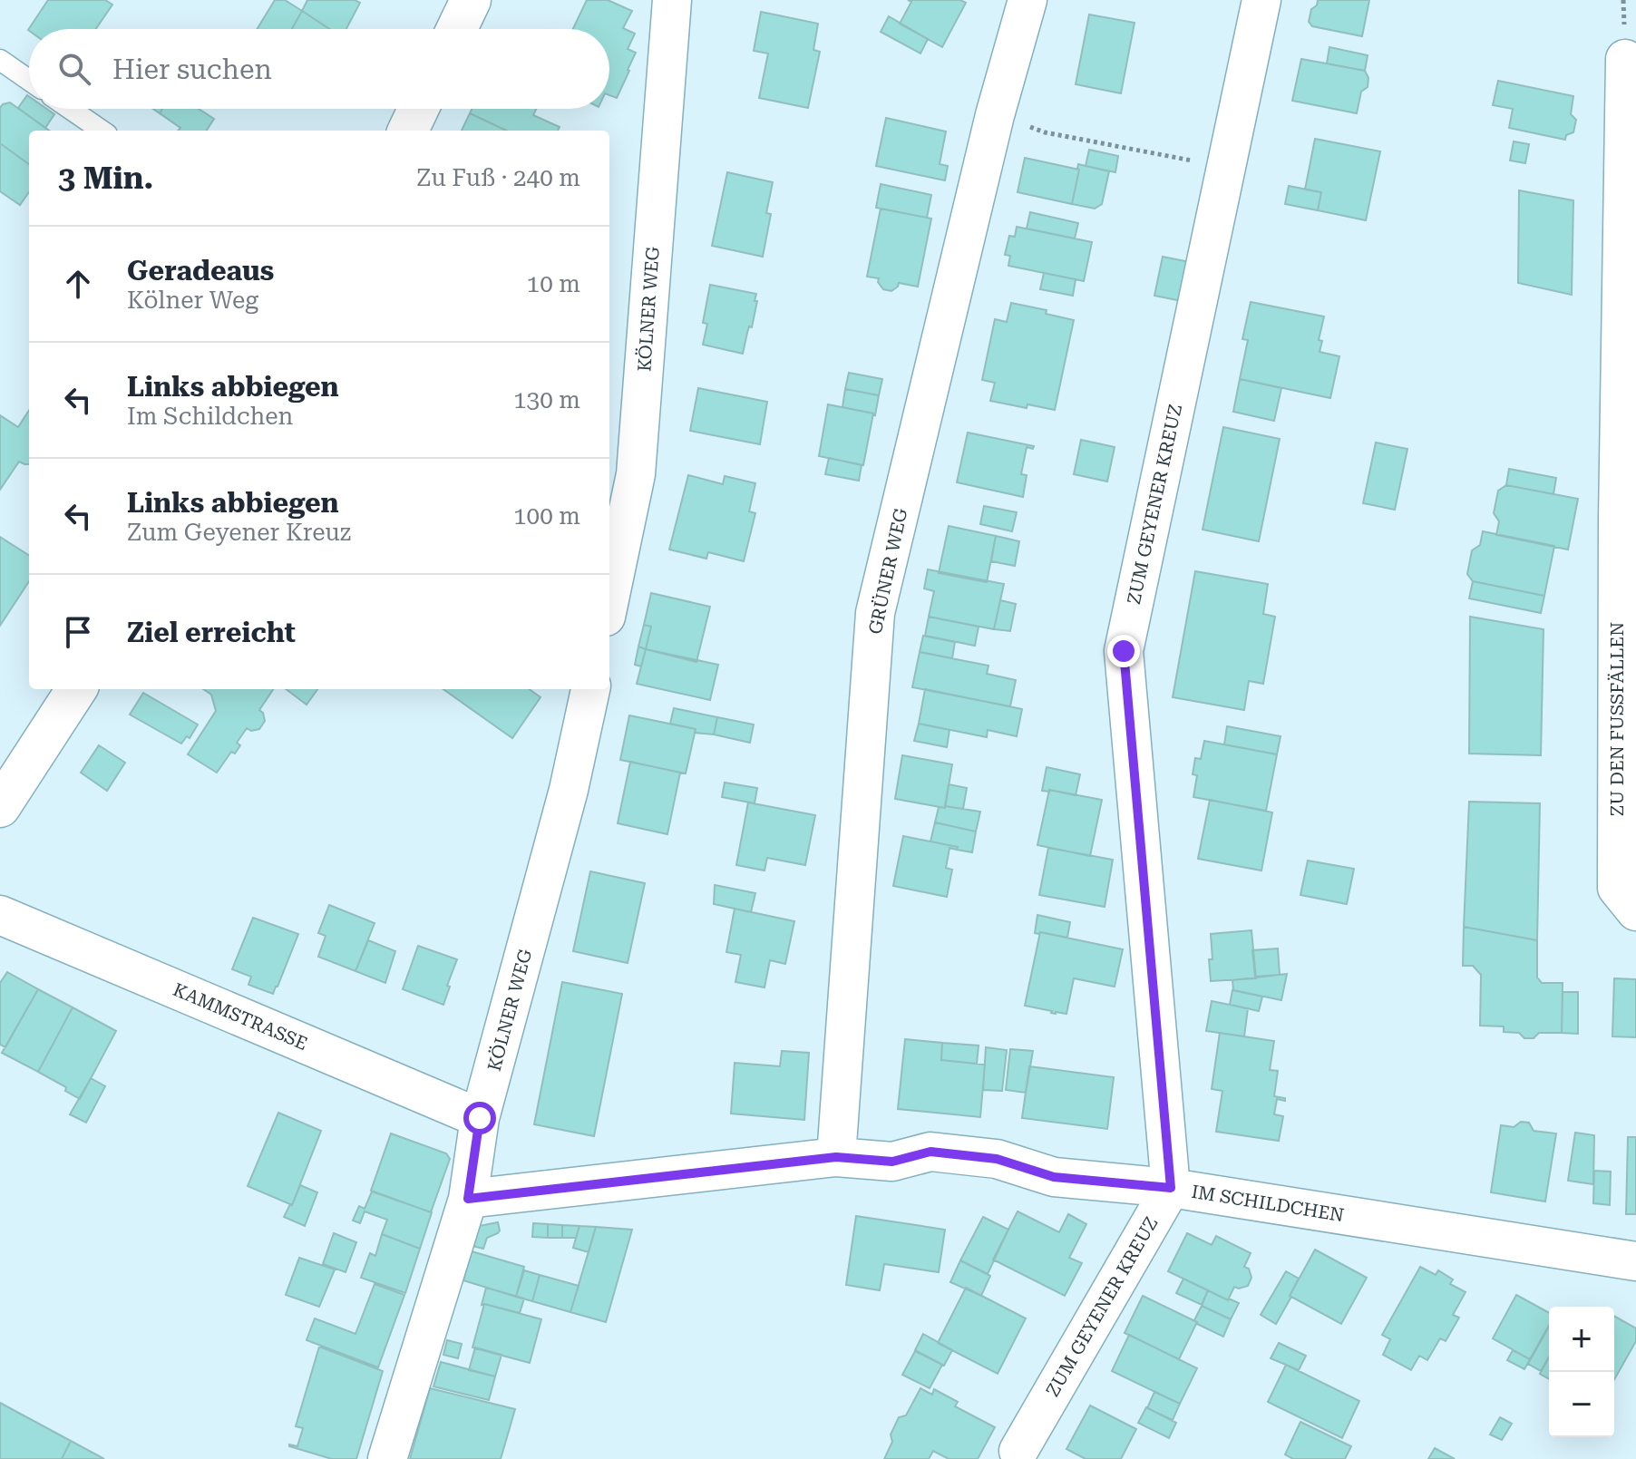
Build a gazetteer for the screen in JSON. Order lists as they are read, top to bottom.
{
  "streets": {
    "street": [
      "KÖLNER WEG",
      "ZUM GEYENER KREUZ",
      "GRÜNER WEG",
      "ZU DEN FUSSFÄLLEN",
      "KAMMSTRASSE",
      "IM SCHILDCHEN"
    ]
  },
  "crossings": [
    ["KÖLNER WEG", "KAMMSTRASSE"],
    ["KÖLNER WEG", "IM SCHILDCHEN"],
    ["ZUM GEYENER KREUZ", "IM SCHILDCHEN"],
    ["GRÜNER WEG", "IM SCHILDCHEN"]
  ],
  "page": {
    "search": "Hier suchen",
    "heading": ["3 Min.", "Zu Fuß · 240 m"],
    "list": [
      ["Geradeaus", "Kölner Weg", "10 m"],
      ["Links abbiegen", "Im Schildchen", "130 m"],
      ["Links abbiegen", "Zum Geyener Kreuz", "100 m"],
      "Ziel erreicht"
    ],
    "map_buttons": ["+", "−"]
  }
}
